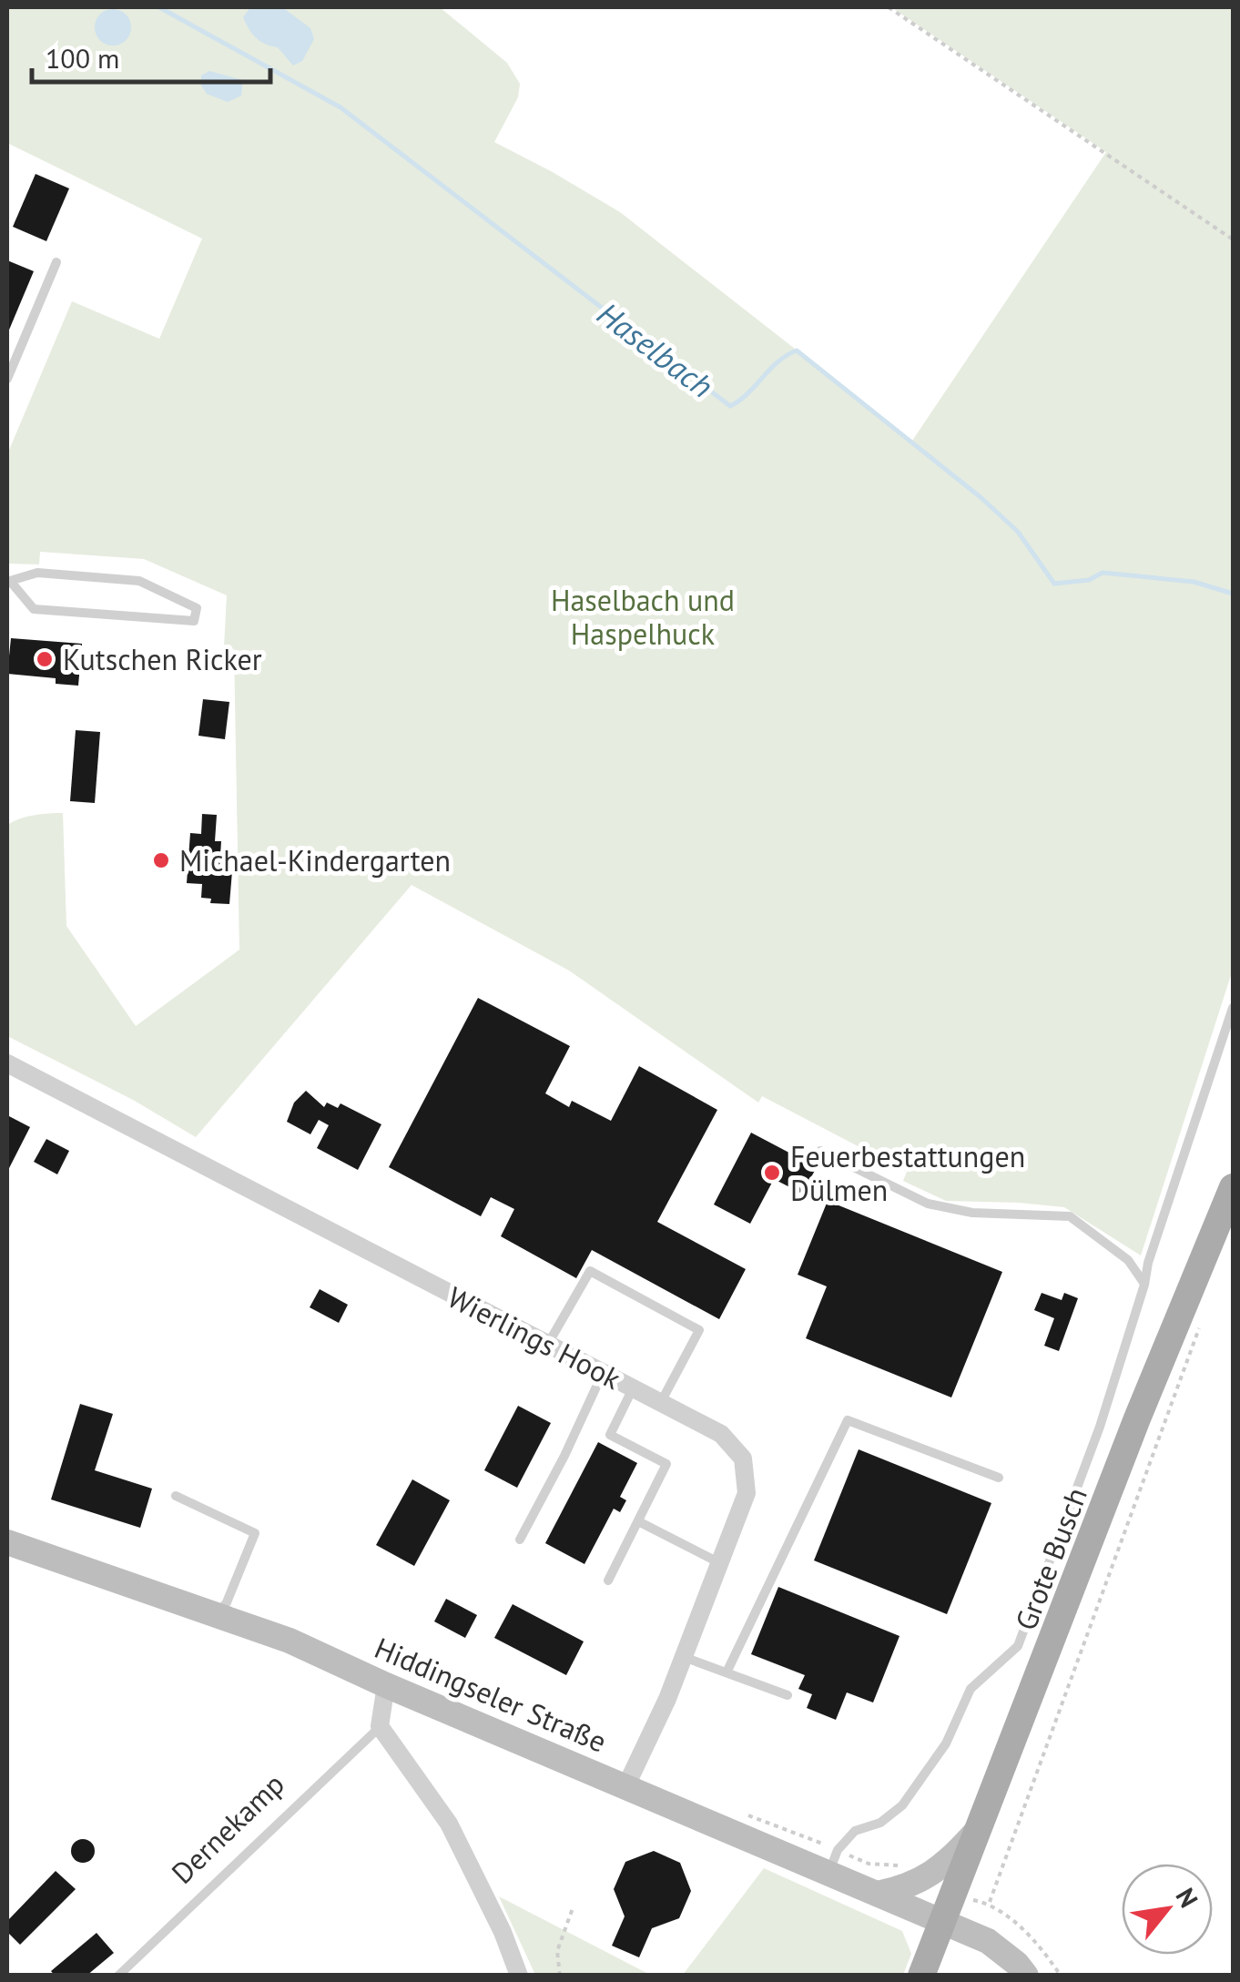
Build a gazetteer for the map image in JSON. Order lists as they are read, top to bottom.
{
  "streets": {
    "street": ["Wierlings Hook", "Hiddingseler Straße"],
    "lane": ["Grote Busch", "Dernekamp"]
  },
  "crossings": [
    ["Wierlings Hook", "Hiddingseler Straße"],
    ["Grote Busch", "Hiddingseler Straße"]
  ],
  "water": ["Haselbach"],
  "parks": ["Haselbach und Haspelhuck"],
  "places": ["Kutschen Ricker", "Michael-Kindergarten", "Feuerbestattungen Dülmen"],
  "scale_bar": "100 m",
  "north": "top right"
}
